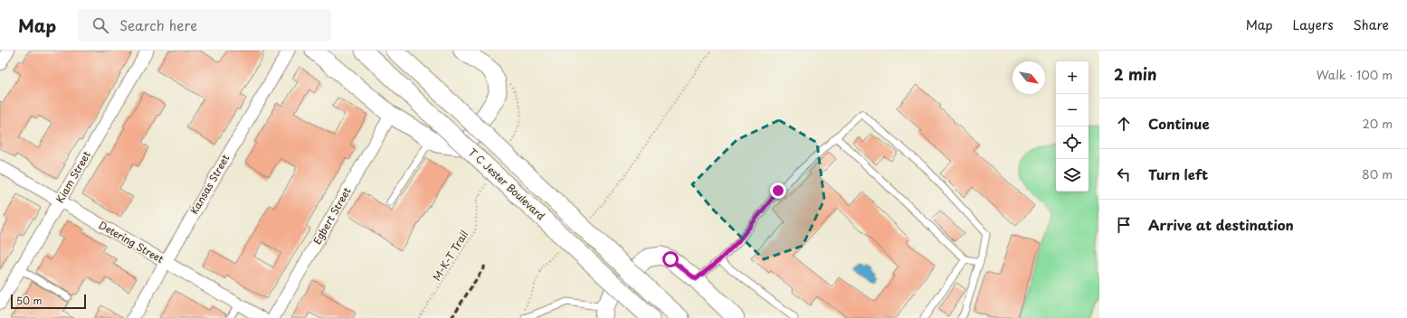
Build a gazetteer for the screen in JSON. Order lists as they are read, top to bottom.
{
  "streets": {
    "main road": ["T C Jester Boulevard"],
    "street": [
      "Kiam Street",
      "Kansas Street",
      "Egbert Street",
      "Detering Street"
    ],
    "path": ["M-K-T Trail"]
  },
  "crossings": [
    ["Kiam Street", "Detering Street"],
    ["Kansas Street", "Detering Street"]
  ],
  "scale_bar": "50 m",
  "north": "bottom right",
  "page": {
    "header": "Map",
    "search": "Search here",
    "nav": ["Map", "Layers", "Share"],
    "heading": ["2 min", "Walk · 100 m"],
    "map_buttons": ["+", "−"],
    "list": [
      ["Continue", "20 m"],
      ["Turn left", "80 m"],
      "Arrive at destination"
    ],
    "scale": "50 m"
  }
}
